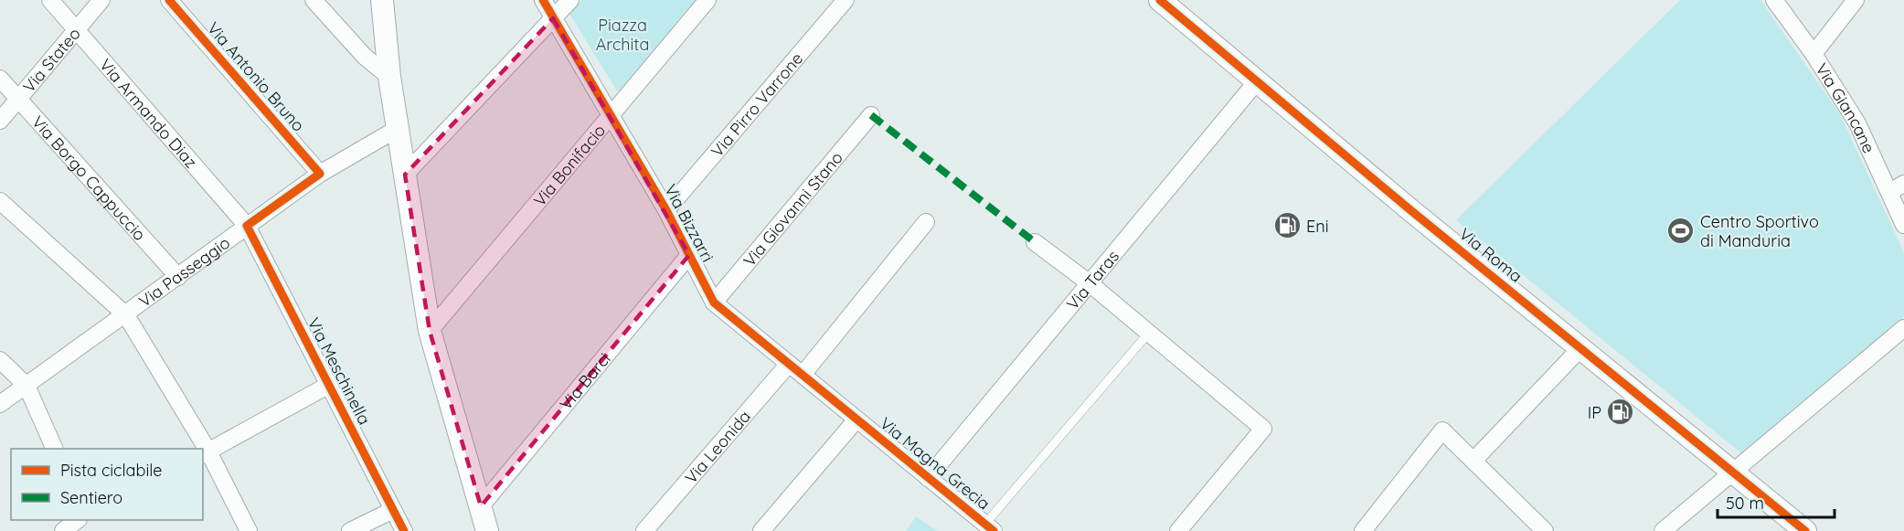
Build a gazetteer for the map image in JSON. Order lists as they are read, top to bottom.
{
  "streets": {
    "street": [
      "Via Stateo",
      "Via Antonio Bruno",
      "Via Pirro Varrone",
      "Via Giancane",
      "Via Armando Diaz",
      "Via Bonifacio",
      "Via Borgo Cappuccio",
      "Via Giovanni Stano",
      "Via Bizzarri",
      "Via Roma",
      "Via Passeggio",
      "Via Taras",
      "Via Meschinella",
      "Via Barci",
      "Via Leonida",
      "Via Magna Grecia"
    ]
  },
  "crossings": [
    ["Via Stateo", "Via Armando Diaz"],
    ["Via Stateo", "Via Borgo Cappuccio"],
    ["Via Antonio Bruno", "Via Passeggio"],
    ["Via Pirro Varrone", "Via Bizzarri"],
    ["Via Armando Diaz", "Via Passeggio"],
    ["Via Armando Diaz", "Via Meschinella"],
    ["Via Bonifacio", "Via Bizzarri"],
    ["Via Borgo Cappuccio", "Via Passeggio"],
    ["Via Giovanni Stano", "Via Bizzarri"],
    ["Via Bizzarri", "Via Barci"],
    ["Via Bizzarri", "Via Leonida"],
    ["Via Bizzarri", "Via Magna Grecia"],
    ["Via Roma", "Via Taras"],
    ["Via Passeggio", "Via Meschinella"],
    ["Via Taras", "Via Magna Grecia"]
  ],
  "parks": ["Piazza Archita"],
  "places": {
    "fuel station": ["Eni", "IP"],
    "sports": ["Centro Sportivo di Manduria"]
  },
  "legend": ["Pista ciclabile", "Sentiero"],
  "scale_bar": "50 m"
}
